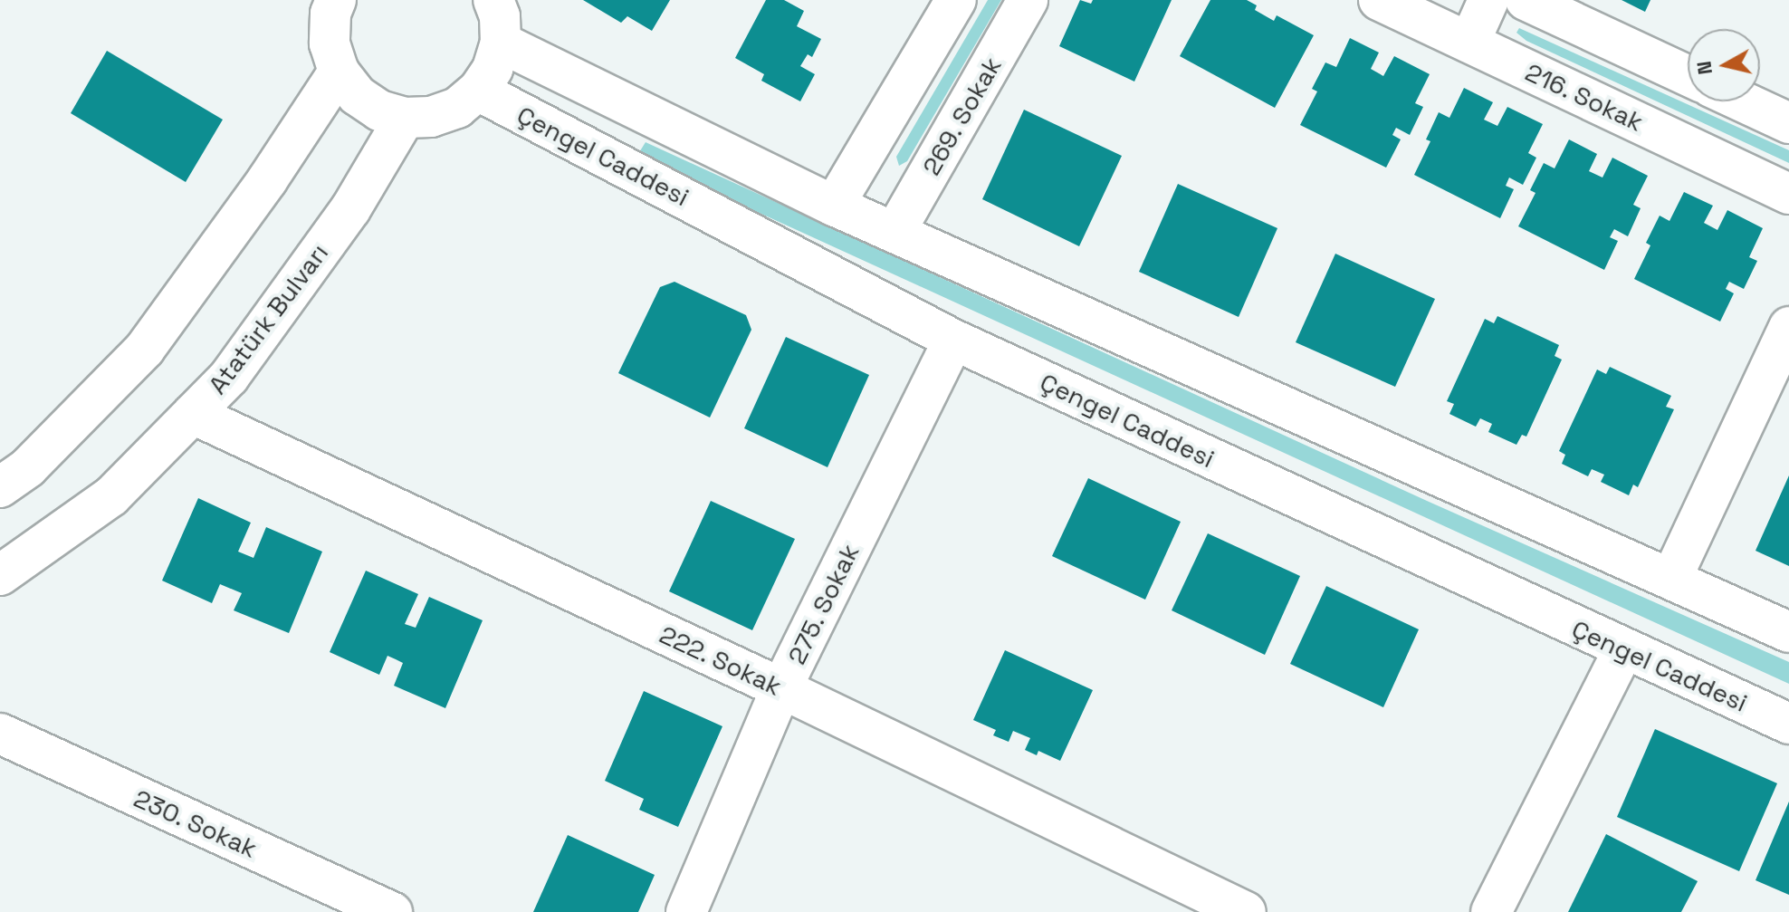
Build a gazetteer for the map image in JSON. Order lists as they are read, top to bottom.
{
  "streets": {
    "main road": [
      "216. Sokak",
      "269. Sokak",
      "Çengel Caddesi",
      "Atatürk Bulvarı",
      "275. Sokak",
      "222. Sokak",
      "230. Sokak"
    ]
  },
  "crossings": [
    ["Çengel Caddesi", "275. Sokak"],
    ["Atatürk Bulvarı", "222. Sokak"],
    ["275. Sokak", "222. Sokak"]
  ],
  "north": "left"
}
